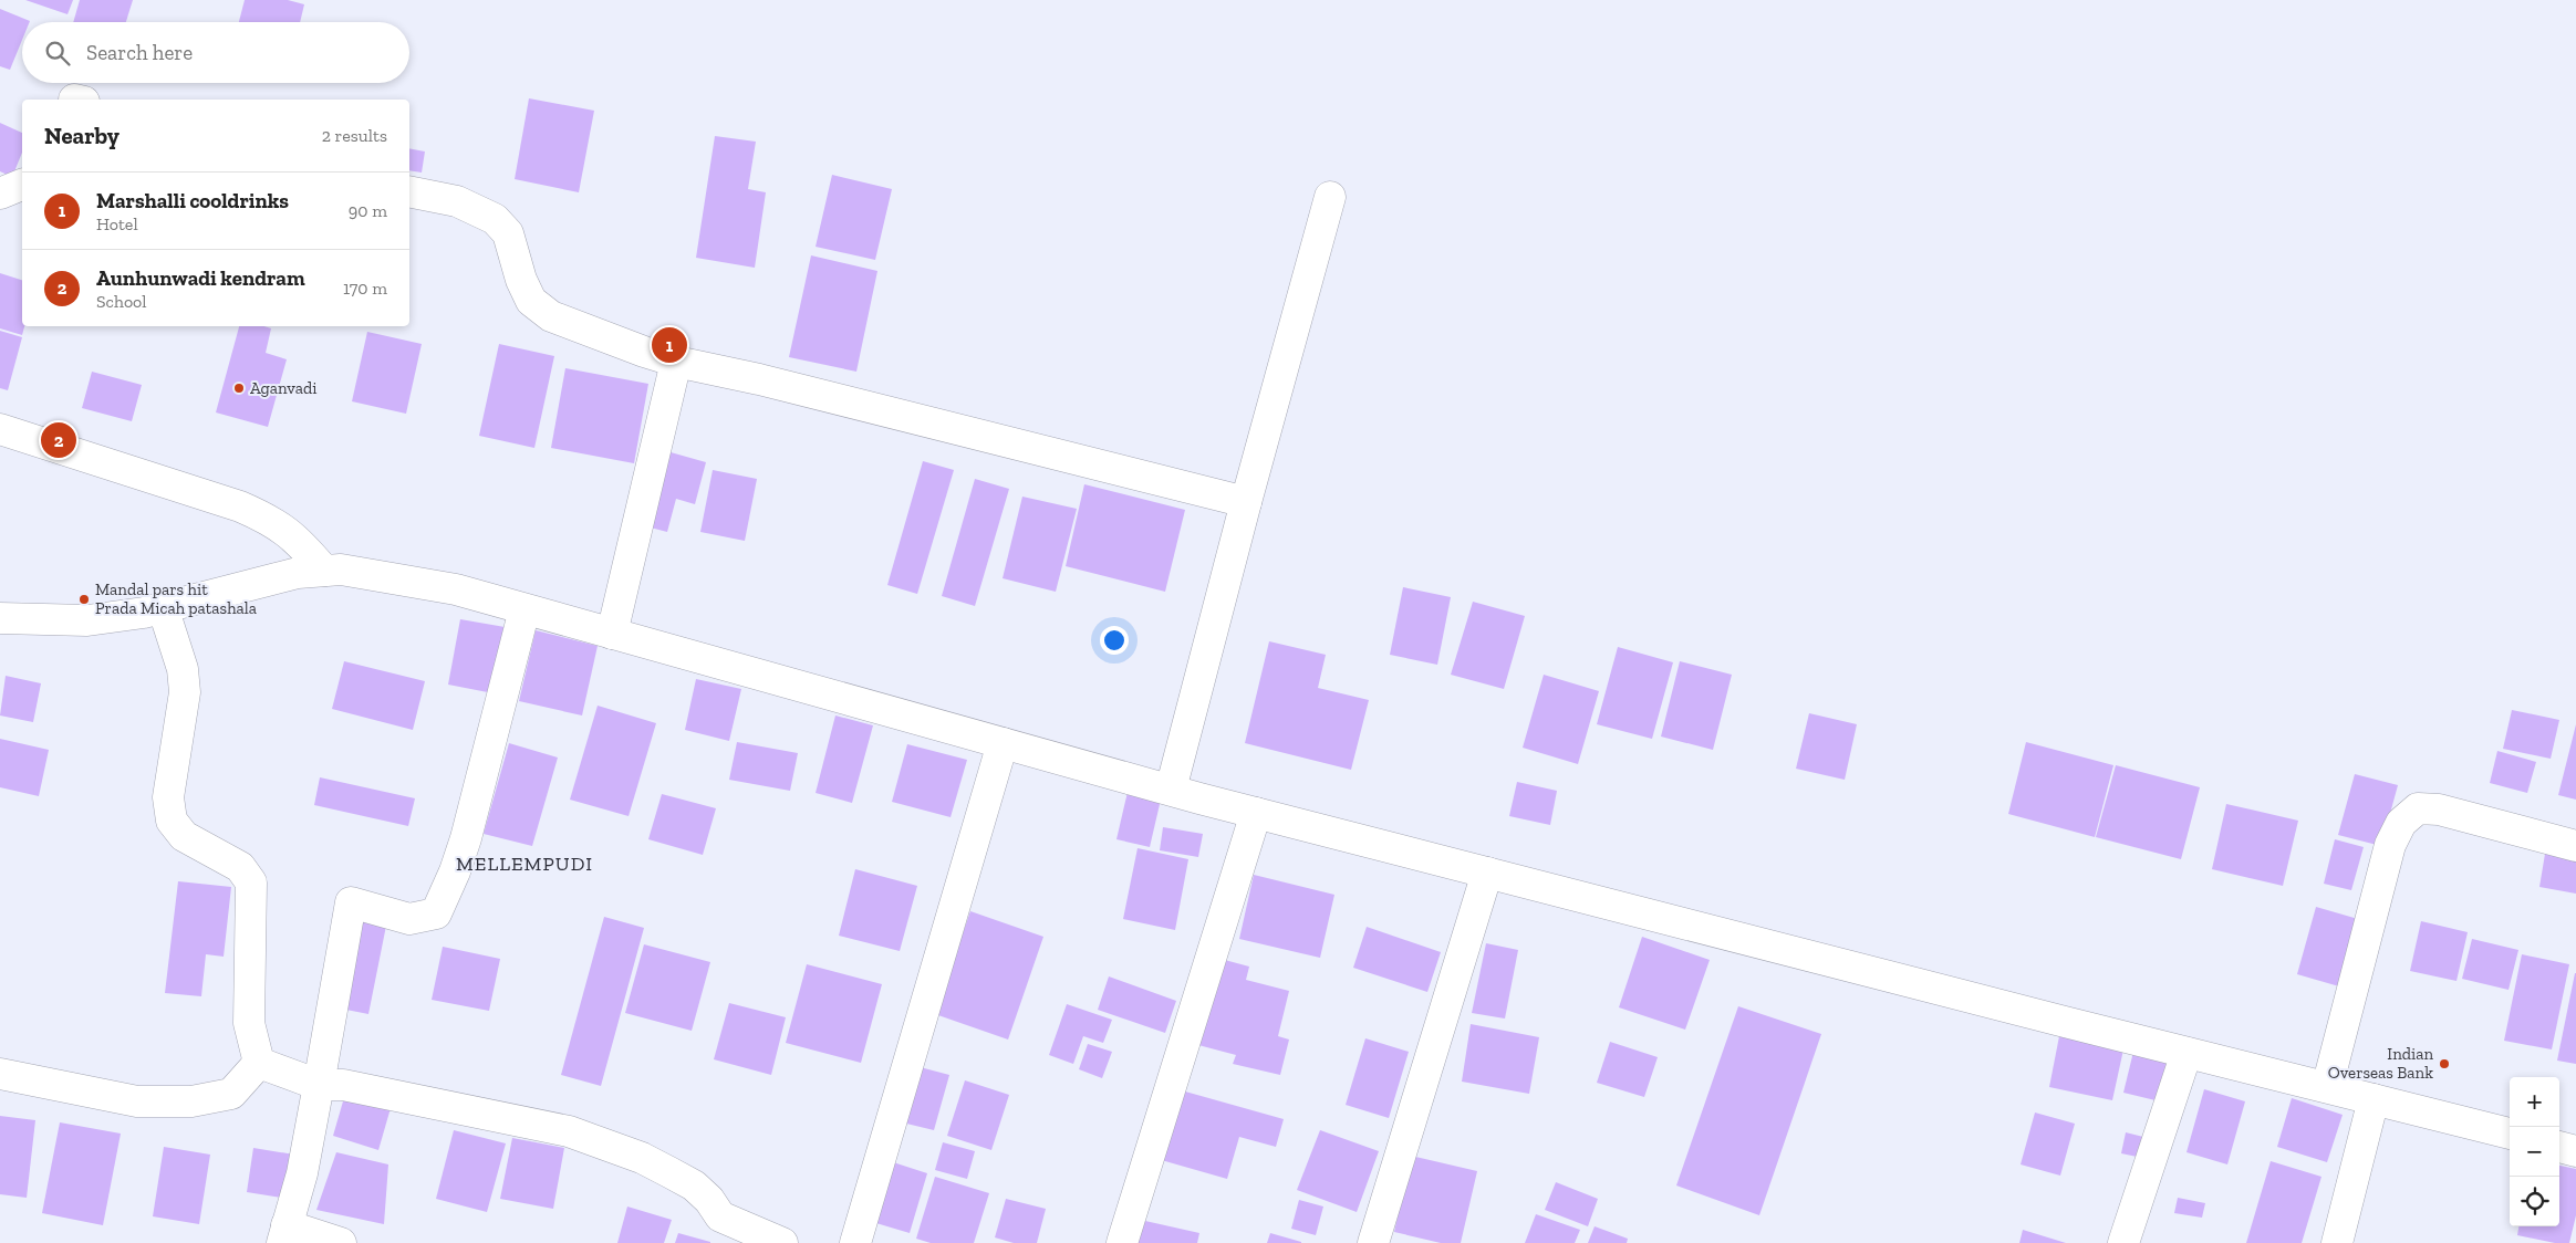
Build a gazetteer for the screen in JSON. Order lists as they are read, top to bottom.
{
  "districts": ["MELLEMPUDI"],
  "places": ["Aganvadi", "Mandal pars hit Prada Micah patashala", "Indian Overseas Bank"],
  "page": {
    "search": "Search here",
    "heading": ["Nearby", "2 results"],
    "list": [
      {
        "mark": "1",
        "name": "Marshalli cooldrinks",
        "note": "Hotel",
        "value": "90 m"
      },
      {
        "mark": "2",
        "name": "Aunhunwadi kendram",
        "note": "School",
        "value": "170 m"
      }
    ],
    "pins": ["1", "2"],
    "map_buttons": ["+", "−"]
  }
}
